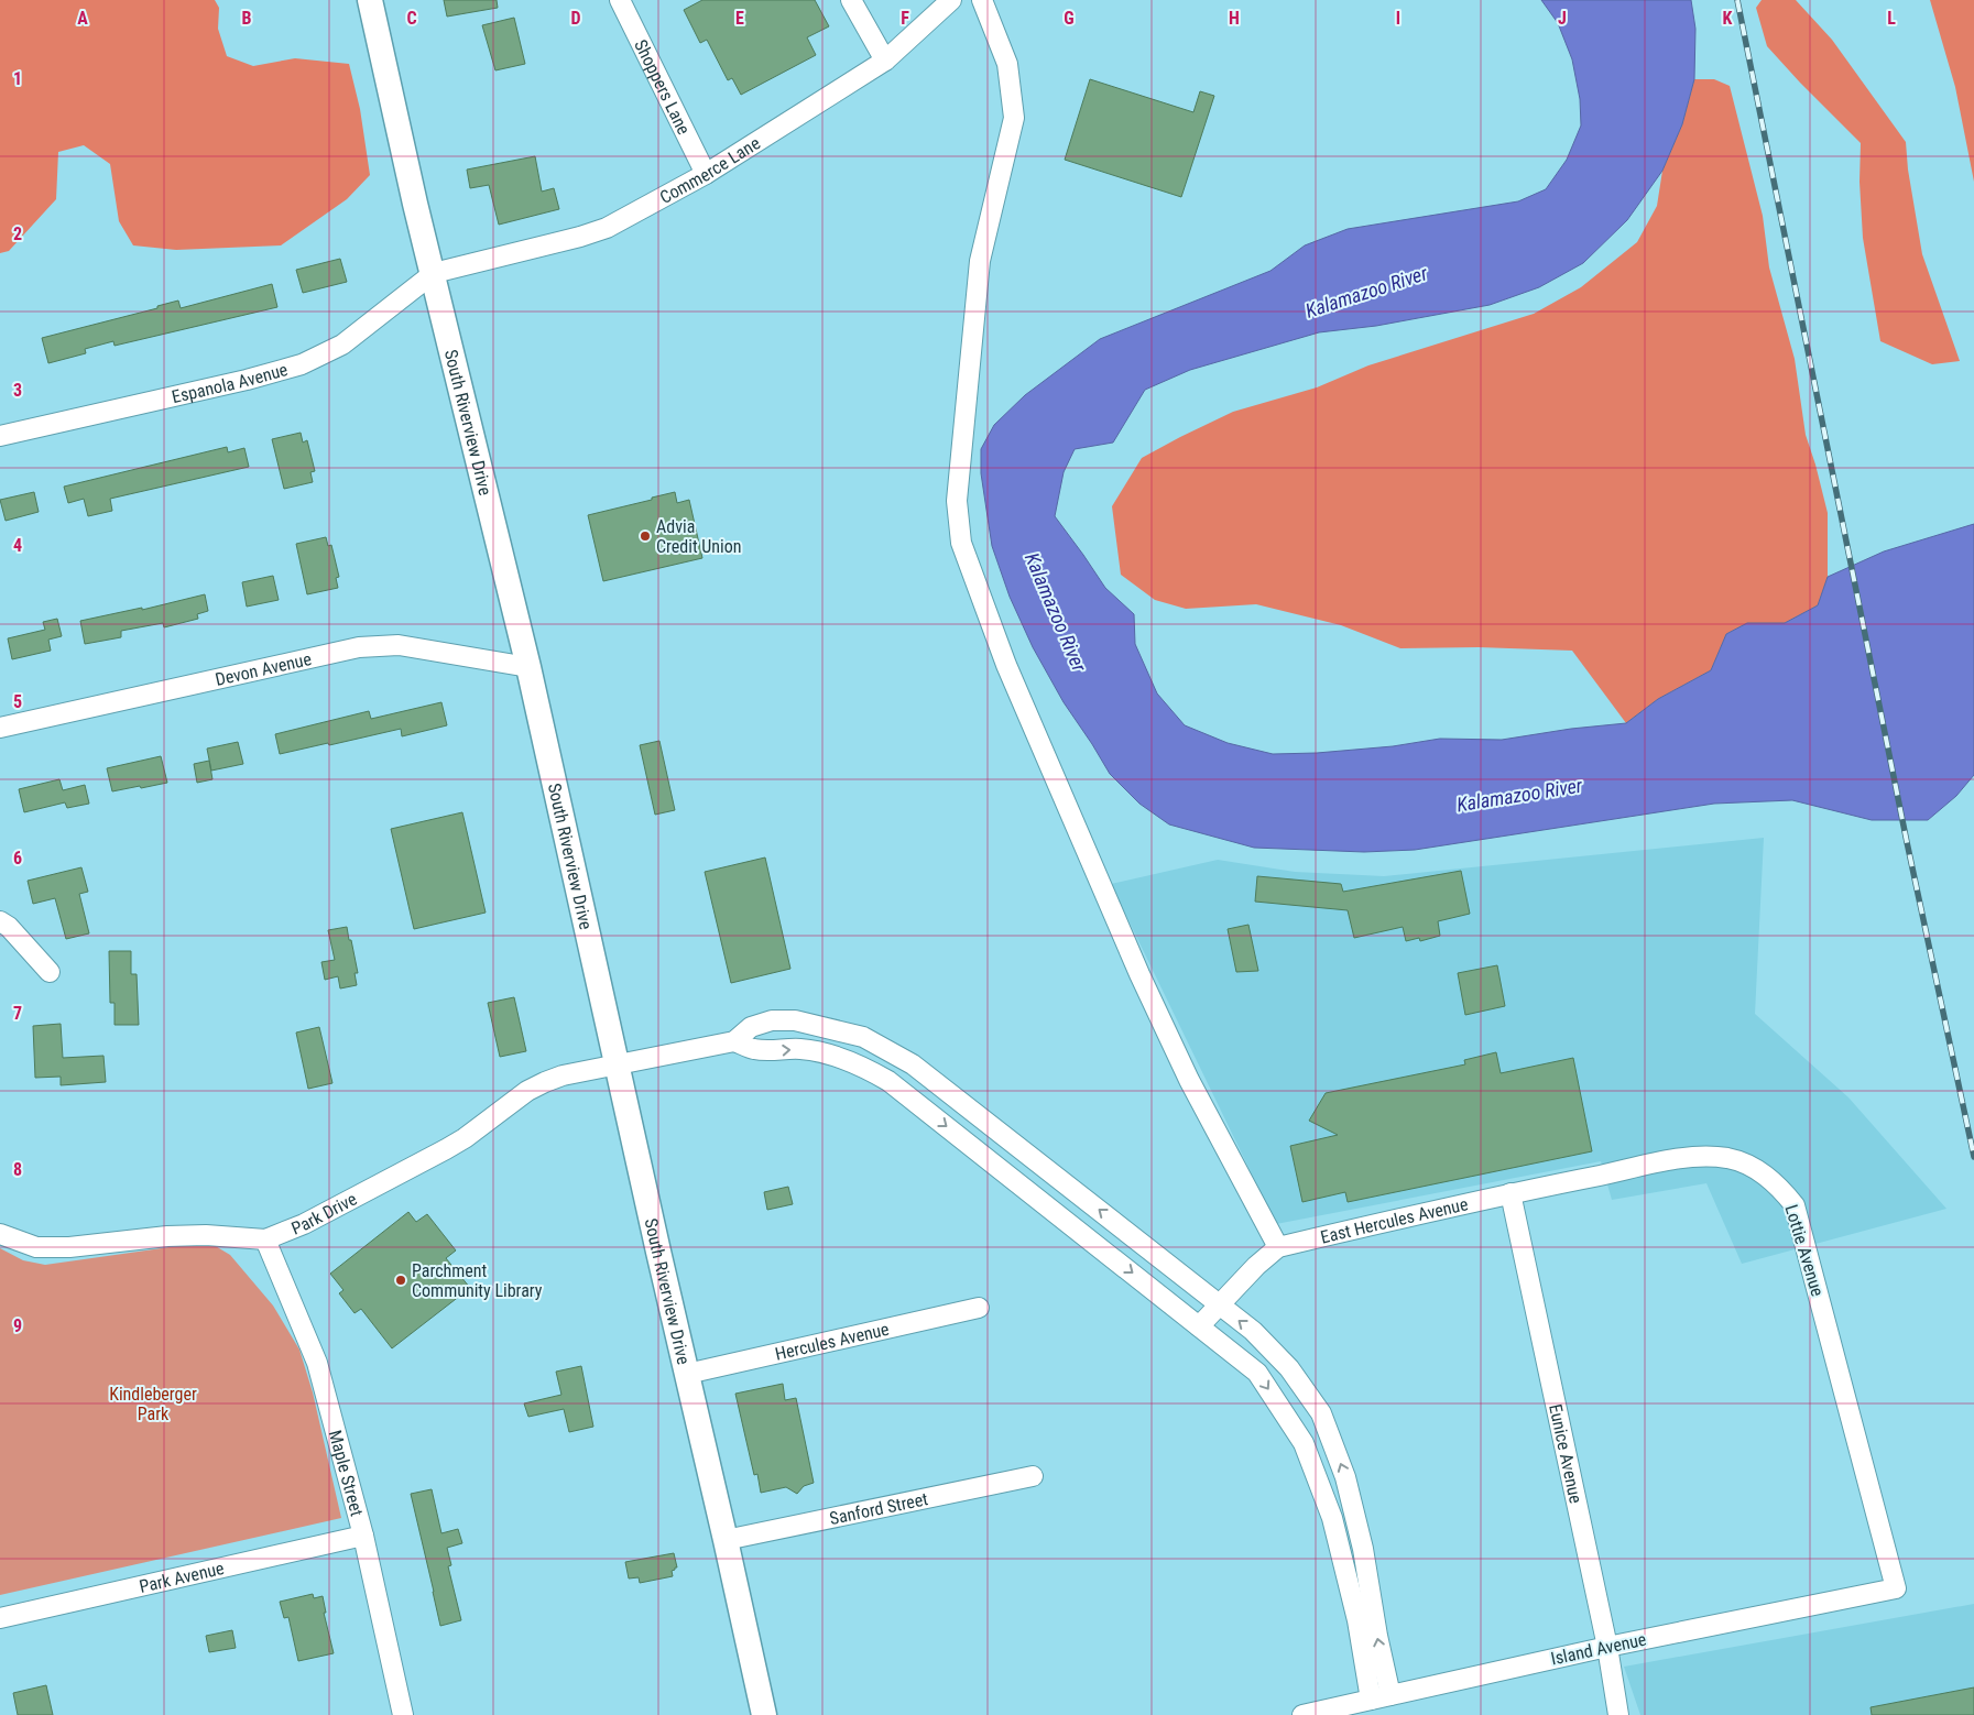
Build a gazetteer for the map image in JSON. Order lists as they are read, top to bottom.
{
  "streets": {
    "street": [
      "Shoppers Lane",
      "Commerce Lane",
      "Espanola Avenue",
      "South Riverview Drive",
      "Devon Avenue",
      "Park Drive",
      "East Hercules Avenue",
      "Lottie Avenue",
      "Hercules Avenue",
      "Eunice Avenue",
      "Maple Street",
      "Sanford Street",
      "Park Avenue",
      "Island Avenue"
    ]
  },
  "crossings": [
    ["Shoppers Lane", "Commerce Lane"],
    ["Commerce Lane", "Espanola Avenue"],
    ["Commerce Lane", "South Riverview Drive"],
    ["Espanola Avenue", "South Riverview Drive"],
    ["South Riverview Drive", "Devon Avenue"],
    ["South Riverview Drive", "Park Drive"],
    ["South Riverview Drive", "Hercules Avenue"],
    ["South Riverview Drive", "Sanford Street"],
    ["Park Drive", "Maple Street"],
    ["East Hercules Avenue", "Lottie Avenue"],
    ["East Hercules Avenue", "Eunice Avenue"],
    ["Lottie Avenue", "Eunice Avenue"],
    ["Lottie Avenue", "Island Avenue"],
    ["Eunice Avenue", "Island Avenue"],
    ["Maple Street", "Park Avenue"]
  ],
  "water": ["Kalamazoo River"],
  "parks": ["Kindleberger Park"],
  "places": ["Advia Credit Union", "Parchment Community Library"],
  "grid": {
    "columns": [
      "A",
      "B",
      "C",
      "D",
      "E",
      "F",
      "G",
      "H",
      "I",
      "J",
      "K",
      "L"
    ],
    "rows": [
      "1",
      "2",
      "3",
      "4",
      "5",
      "6",
      "7",
      "8",
      "9"
    ]
  }
}
